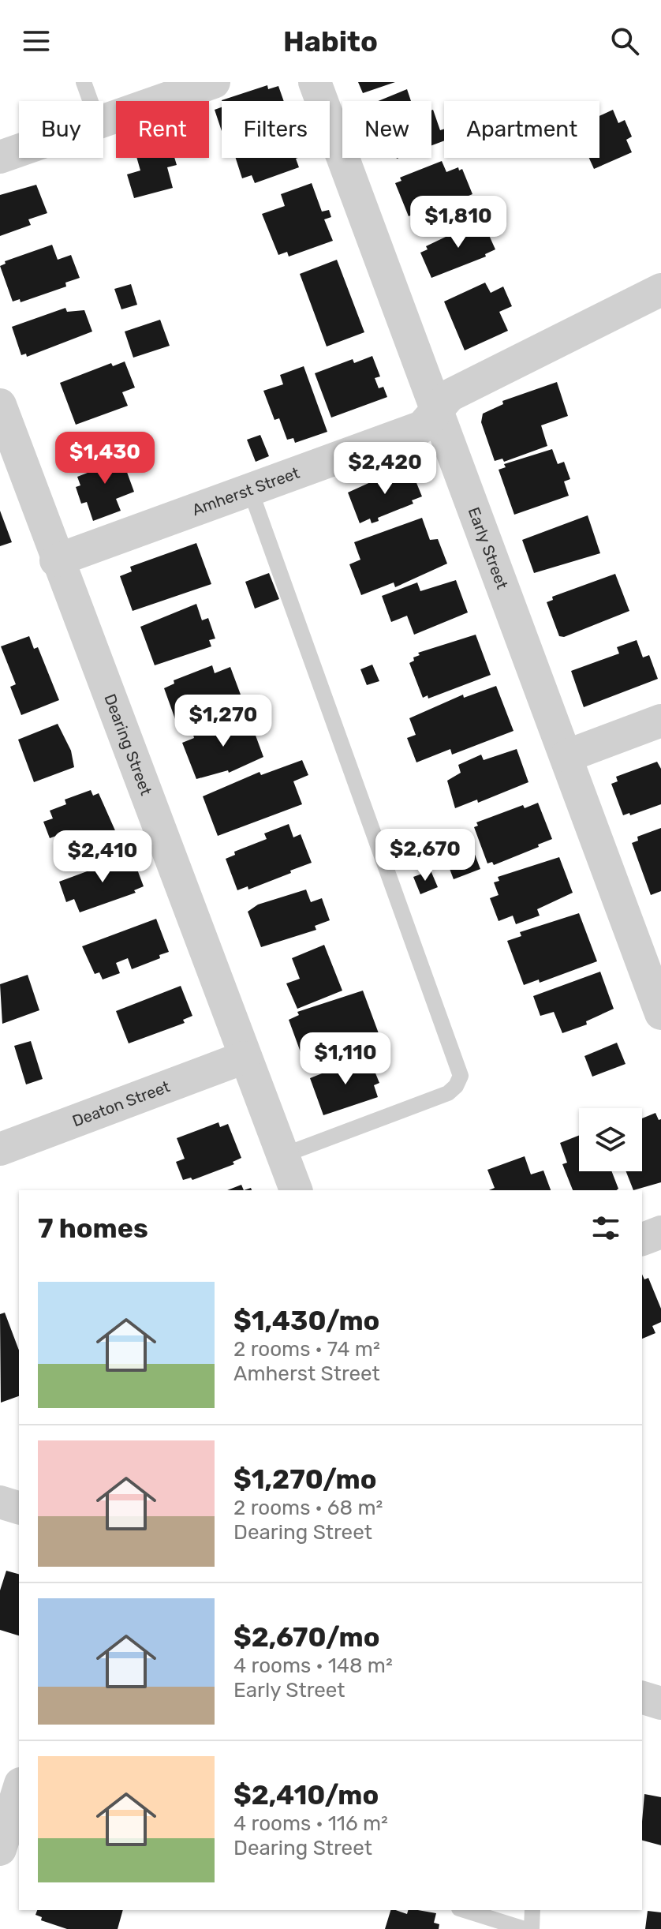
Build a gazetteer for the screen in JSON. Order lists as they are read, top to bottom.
{
  "streets": {
    "street": [
      "Amherst Street",
      "Early Street",
      "Dearing Street",
      "Deaton Street"
    ]
  },
  "crossings": [
    ["Amherst Street", "Early Street"],
    ["Amherst Street", "Dearing Street"],
    ["Dearing Street", "Deaton Street"]
  ],
  "page": {
    "header": "Habito",
    "chip": [
      "Buy",
      "Rent",
      "Filters",
      "New",
      "Apartment"
    ],
    "price": [
      "$1,810",
      "$1,430",
      "$2,420",
      "$1,270",
      "$2,670",
      "$2,410",
      "$1,110"
    ],
    "heading": "7 homes",
    "list": [
      {
        "name": "$1,430/mo",
        "note": "2 rooms · 74 m² · Amherst Street"
      },
      {
        "name": "$1,270/mo",
        "note": "2 rooms · 68 m² · Dearing Street"
      },
      {
        "name": "$2,670/mo",
        "note": "4 rooms · 148 m² · Early Street"
      },
      {
        "name": "$2,410/mo",
        "note": "4 rooms · 116 m² · Dearing Street"
      }
    ]
  }
}
